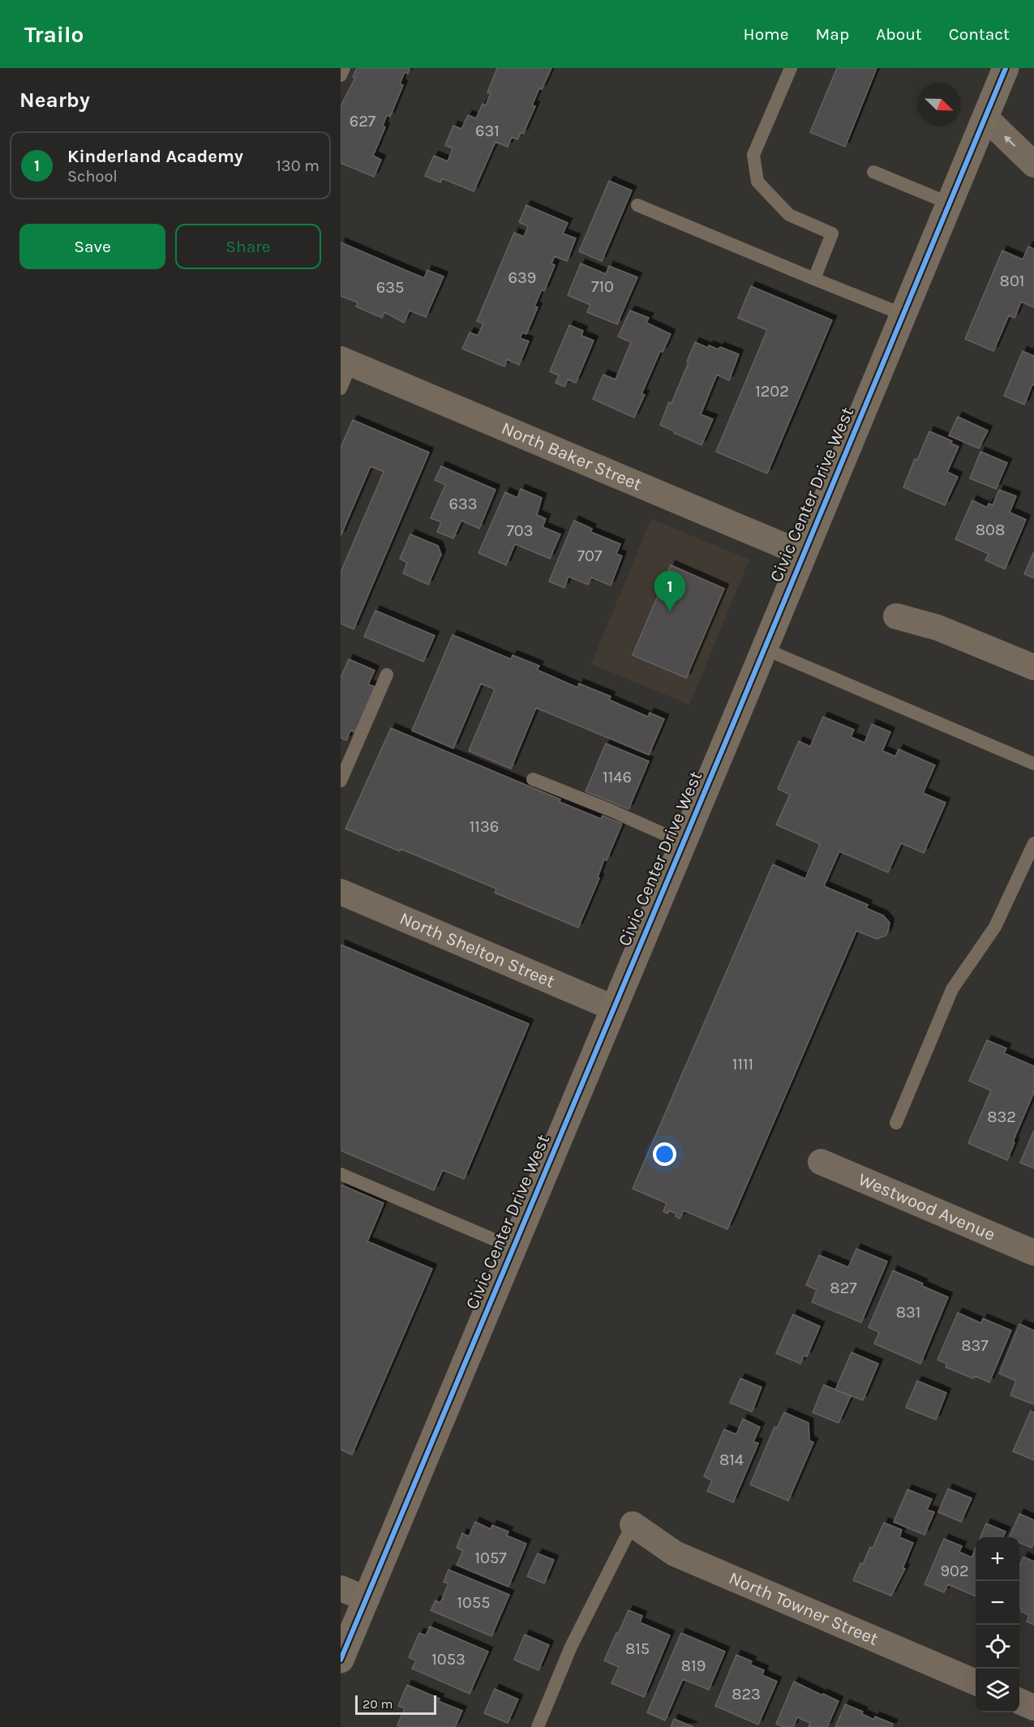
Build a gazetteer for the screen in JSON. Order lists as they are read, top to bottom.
{
  "streets": {
    "main road": ["Civic Center Drive West"],
    "street": [
      "North Baker Street",
      "North Shelton Street",
      "Westwood Avenue",
      "North Towner Street"
    ]
  },
  "crossings": [
    ["North Baker Street", "Civic Center Drive West"],
    ["Civic Center Drive West", "North Shelton Street"]
  ],
  "house_numbers": [
    "627",
    "631",
    "639",
    "801",
    "710",
    "635",
    "1202",
    "633",
    "808",
    "703",
    "707",
    "1146",
    "1136",
    "1111",
    "832",
    "827",
    "831",
    "837",
    "814",
    "1057",
    "902",
    "1055",
    "815",
    "1053",
    "819",
    "823"
  ],
  "scale_bar": "20 m",
  "north": "bottom right",
  "page": {
    "header": "Trailo",
    "nav": [
      "Home",
      "Map",
      "About",
      "Contact"
    ],
    "heading": "Nearby",
    "list": [
      {
        "mark": "1",
        "name": "Kinderland Academy",
        "note": "School",
        "value": "130 m"
      }
    ],
    "buttons": ["Save", "Share"],
    "pins": "1",
    "map_buttons": ["+", "−"],
    "scale": "20 m"
  }
}
